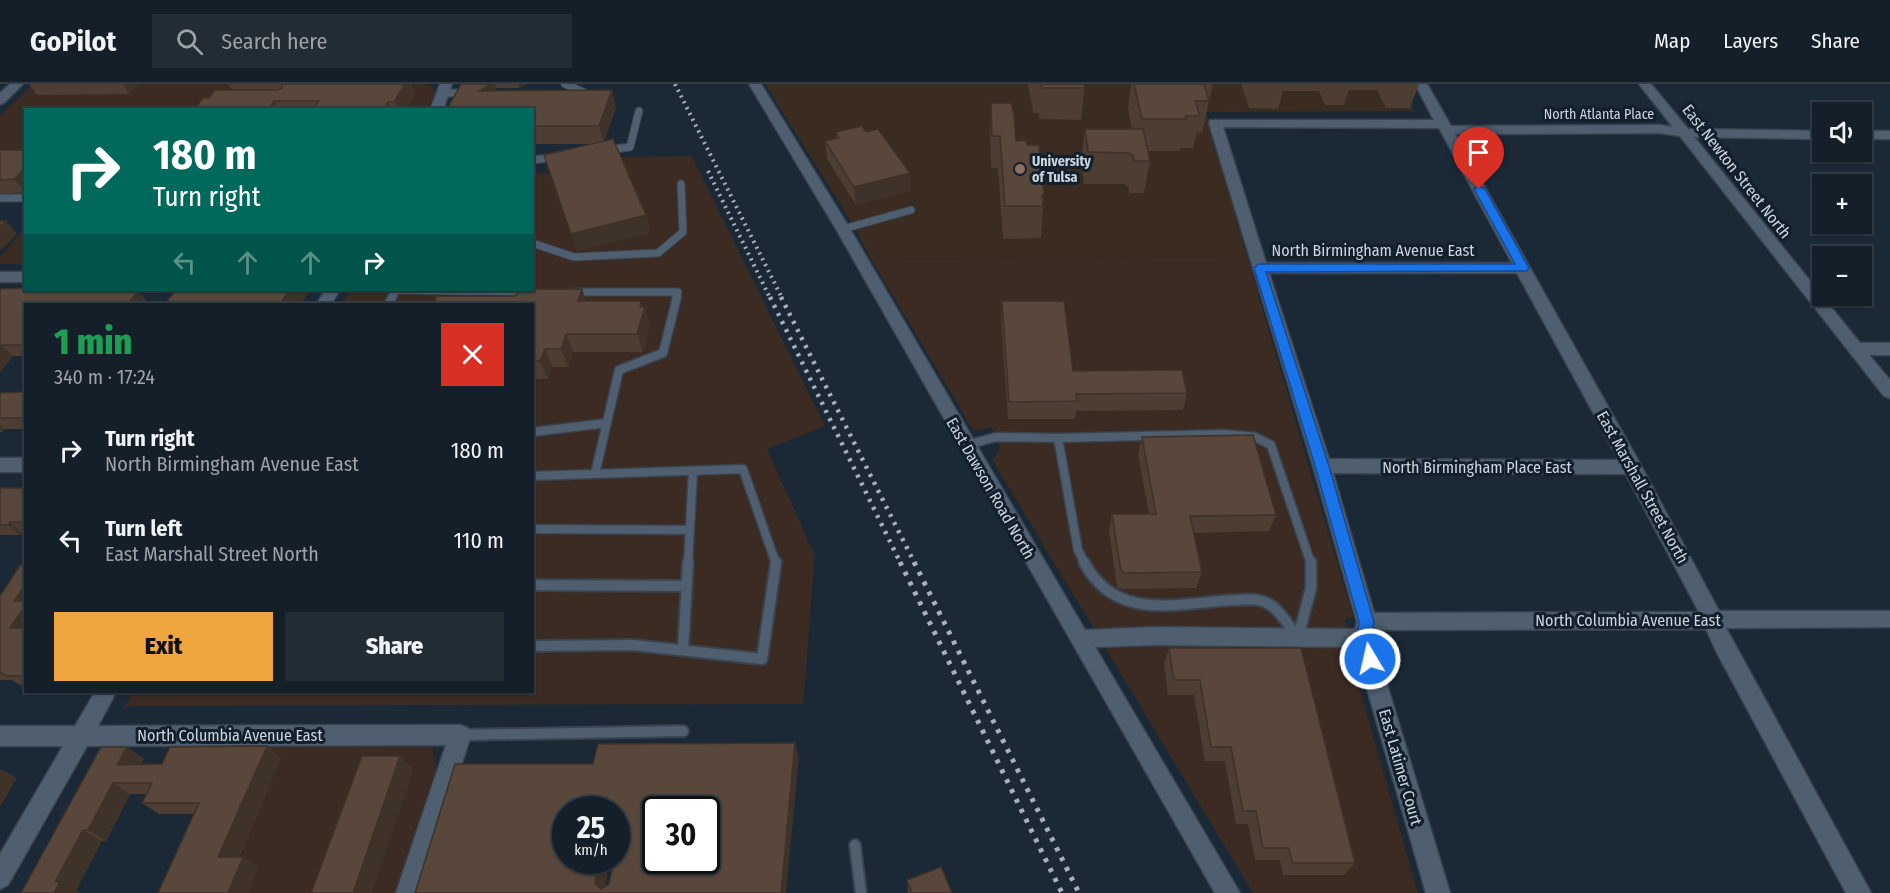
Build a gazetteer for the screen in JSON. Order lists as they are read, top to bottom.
{
  "streets": {
    "street": [
      "North Atlanta Place",
      "East Newton Street North",
      "North Birmingham Avenue East",
      "North Birmingham Place East",
      "East Marshall Street North",
      "East Dawson Road North",
      "North Columbia Avenue East",
      "East Latimer Court"
    ]
  },
  "crossings": [
    ["North Atlanta Place", "East Newton Street North"],
    ["North Atlanta Place", "East Marshall Street North"],
    ["North Atlanta Place", "East Latimer Court"],
    ["North Birmingham Avenue East", "East Marshall Street North"],
    ["North Birmingham Avenue East", "East Latimer Court"],
    ["North Birmingham Place East", "East Marshall Street North"],
    ["North Birmingham Place East", "East Latimer Court"],
    ["East Marshall Street North", "North Columbia Avenue East"],
    ["East Dawson Road North", "North Columbia Avenue East"],
    ["North Columbia Avenue East", "East Latimer Court"]
  ],
  "places": ["University of Tulsa"],
  "page": {
    "header": "GoPilot",
    "search": "Search here",
    "nav": ["Map", "Layers", "Share"],
    "map_buttons": ["+", "−"],
    "turn": ["180 m", "Turn right"],
    "heading": ["1 min", "340 m · 17:24"],
    "list": [
      {
        "name": "Turn right",
        "note": "North Birmingham Avenue East",
        "value": "180 m"
      },
      {
        "name": "Turn left",
        "note": "East Marshall Street North",
        "value": "110 m"
      }
    ],
    "buttons": ["Exit", "Share"],
    "speed": "25 km/h",
    "limit": "30"
  }
}
